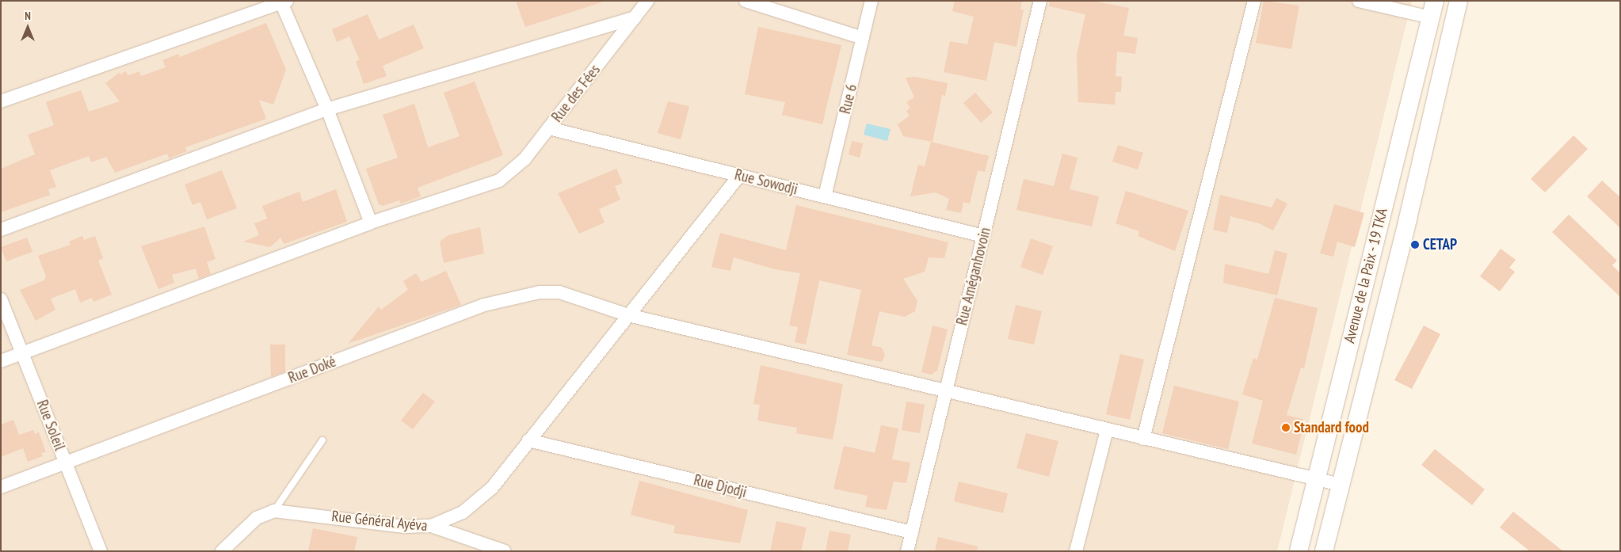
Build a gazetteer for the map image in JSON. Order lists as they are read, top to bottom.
{
  "streets": {
    "main road": ["Avenue de la Paix - 19 TKA"],
    "street": [
      "Rue des Fées",
      "Rue 6",
      "Rue Sowodji",
      "Rue Améganhovoin",
      "Rue Doké",
      "Rue Soleil",
      "Rue Djodji",
      "Rue Général Ayéva"
    ]
  },
  "crossings": [
    ["Rue des Fées", "Rue Sowodji"],
    ["Rue 6", "Rue Sowodji"],
    ["Rue Sowodji", "Rue Améganhovoin"],
    ["Avenue de la Paix - 19 TKA", "Rue Doké"],
    ["Rue Améganhovoin", "Rue Doké"],
    ["Rue Améganhovoin", "Rue Djodji"],
    ["Rue Doké", "Rue Soleil"]
  ],
  "places": ["CETAP", "Standard food"],
  "north": "top"
}
